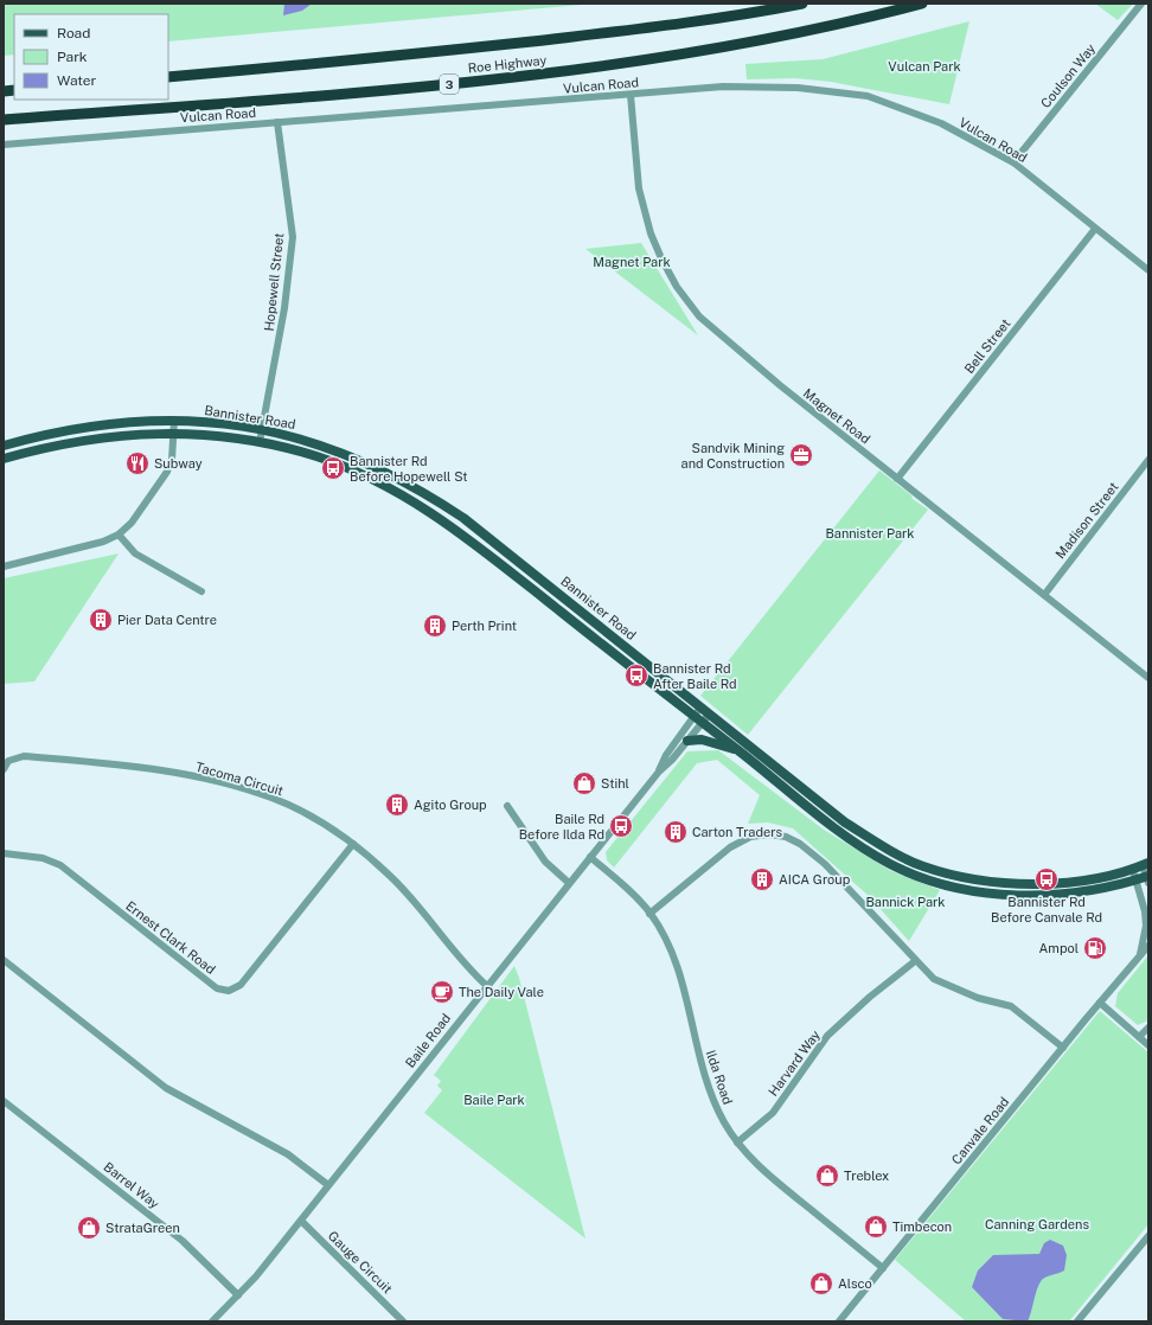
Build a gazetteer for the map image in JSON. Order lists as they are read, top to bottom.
{
  "streets": {
    "highway": ["Roe Highway", "3"],
    "main road": ["Bannister Road"],
    "street": [
      "Coulson Way",
      "Vulcan Road",
      "Hopewell Street",
      "Bell Street",
      "Magnet Road",
      "Madison Street",
      "Tacoma Circuit",
      "Ernest Clark Road",
      "Baile Road",
      "Harvard Way",
      "Ilda Road",
      "Canvale Road",
      "Barrel Way",
      "Gauge Circuit"
    ]
  },
  "crossings": [
    ["Coulson Way", "Vulcan Road"],
    ["Vulcan Road", "Hopewell Street"],
    ["Vulcan Road", "Bell Street"],
    ["Vulcan Road", "Magnet Road"],
    ["Hopewell Street", "Bannister Road"],
    ["Bell Street", "Magnet Road"],
    ["Magnet Road", "Madison Street"],
    ["Bannister Road", "Baile Road"],
    ["Bannister Road", "Canvale Road"],
    ["Tacoma Circuit", "Ernest Clark Road"],
    ["Tacoma Circuit", "Baile Road"],
    ["Baile Road", "Ilda Road"],
    ["Baile Road", "Barrel Way"],
    ["Baile Road", "Gauge Circuit"],
    ["Harvard Way", "Ilda Road"],
    ["Ilda Road", "Canvale Road"]
  ],
  "parks": [
    "Vulcan Park",
    "Magnet Park",
    "Bannister Park",
    "Bannick Park",
    "Baile Park",
    "Canning Gardens"
  ],
  "places": {
    "office": ["Sandvik Mining and Construction"],
    "restaurant": ["Subway"],
    "bus stop": [
      "Bannister Rd Before Hopewell St",
      "Bannister Rd After Baile Rd",
      "Baile Rd Before Ilda Rd",
      "Bannister Rd Before Canvale Rd"
    ],
    "building": [
      "Pier Data Centre",
      "Perth Print",
      "Agito Group",
      "Carton Traders",
      "AICA Group"
    ],
    "shop": [
      "Stihl",
      "Treblex",
      "Timbecon",
      "StrataGreen",
      "Alsco"
    ],
    "fuel station": ["Ampol"],
    "cafe": ["The Daily Vale"]
  },
  "legend": ["Road", "Park", "Water"]
}
